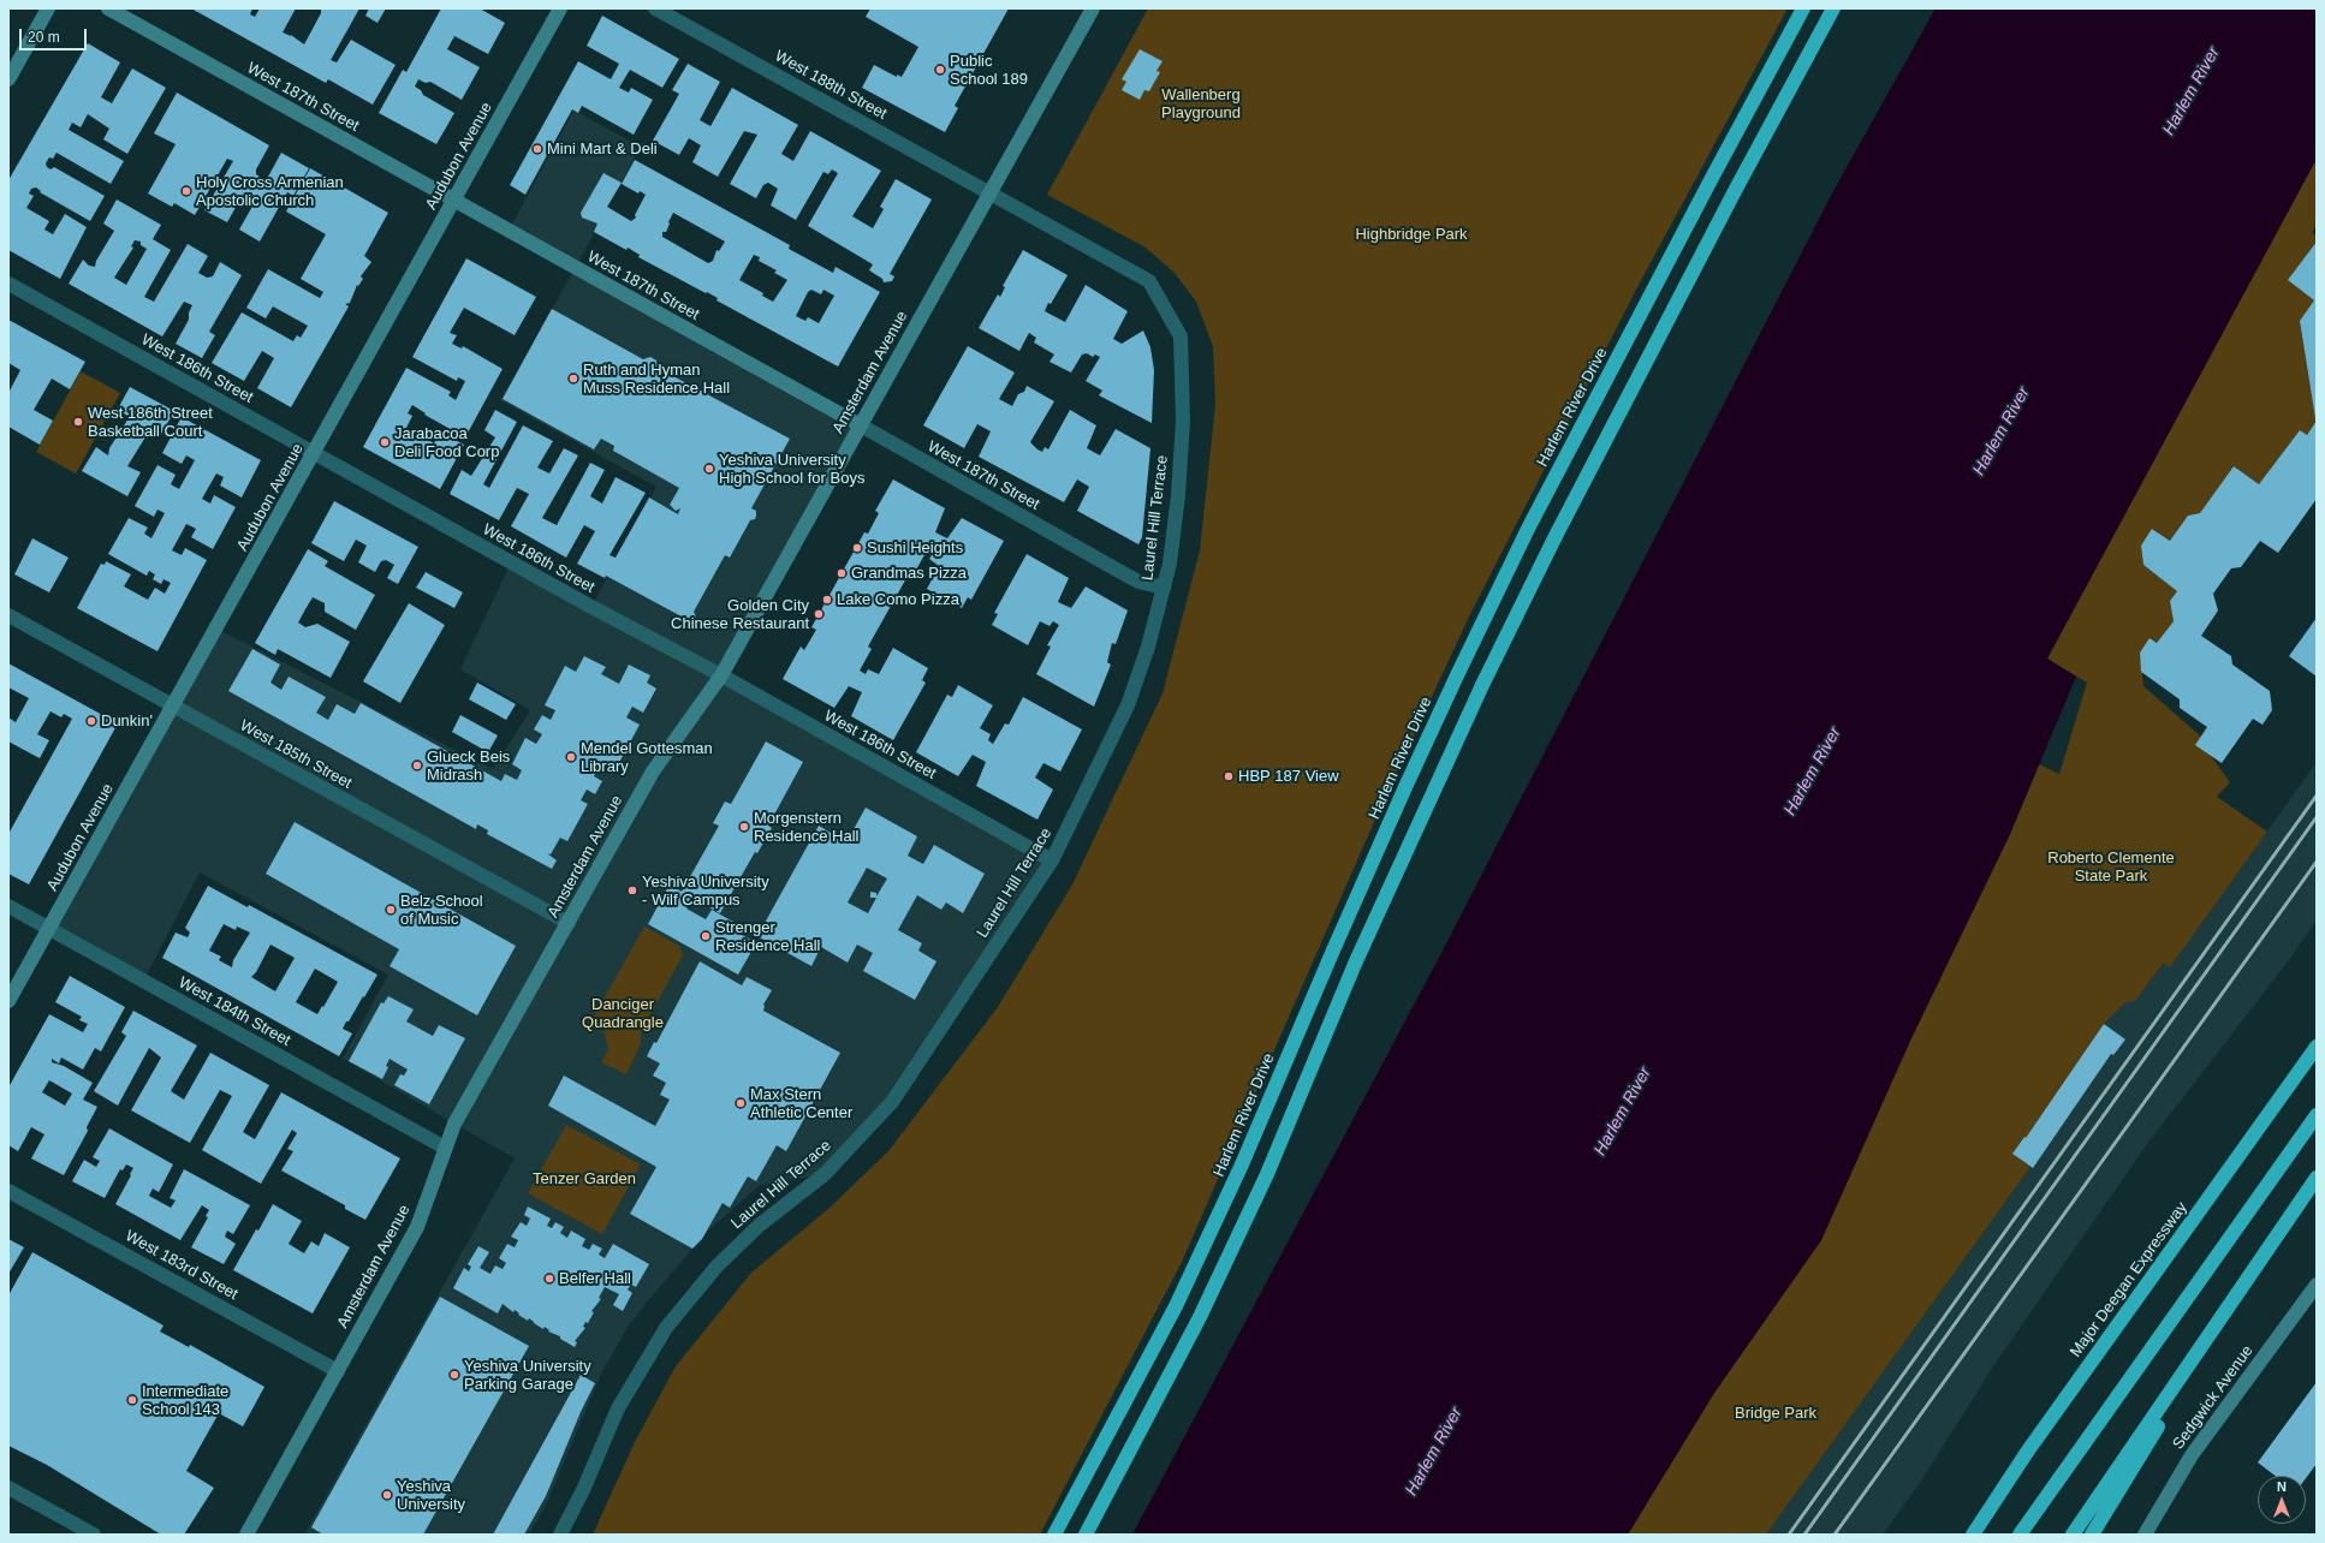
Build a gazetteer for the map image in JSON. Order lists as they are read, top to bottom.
{
  "streets": {
    "highway": ["Harlem River Drive", "Major Deegan Expressway"],
    "main road": [
      "West 187th Street",
      "Audubon Avenue",
      "Amsterdam Avenue",
      "Sedgwick Avenue"
    ],
    "street": [
      "West 188th Street",
      "West 186th Street",
      "Laurel Hill Terrace",
      "West 185th Street",
      "West 184th Street",
      "West 183rd Street"
    ]
  },
  "crossings": [
    ["West 188th Street", "Amsterdam Avenue"],
    ["West 188th Street", "Laurel Hill Terrace"],
    ["West 187th Street", "Audubon Avenue"],
    ["West 187th Street", "Amsterdam Avenue"],
    ["West 187th Street", "Laurel Hill Terrace"],
    ["Audubon Avenue", "West 186th Street"],
    ["Audubon Avenue", "West 185th Street"],
    ["Audubon Avenue", "West 184th Street"],
    ["West 186th Street", "Amsterdam Avenue"],
    ["West 186th Street", "Laurel Hill Terrace"],
    ["Amsterdam Avenue", "Laurel Hill Terrace"],
    ["Amsterdam Avenue", "West 185th Street"],
    ["Amsterdam Avenue", "West 184th Street"],
    ["Amsterdam Avenue", "West 183rd Street"]
  ],
  "water": ["Harlem River"],
  "parks": [
    "Wallenberg Playground",
    "Highbridge Park",
    "Roberto Clemente State Park",
    "Danciger Quadrangle",
    "Tenzer Garden",
    "Bridge Park"
  ],
  "places": [
    "Public School 189",
    "Mini Mart & Deli",
    "Holy Cross Armenian Apostolic Church",
    "Ruth and Hyman Muss Residence Hall",
    "West 186th Street Basketball Court",
    "Jarabacoa Deli Food Corp",
    "Yeshiva University High School for Boys",
    "Sushi Heights",
    "Grandmas Pizza",
    "Lake Como Pizza",
    "Golden City Chinese Restaurant",
    "Dunkin'",
    "Mendel Gottesman Library",
    "Glueck Beis Midrash",
    "HBP 187 View",
    "Morgenstern Residence Hall",
    "Yeshiva University - Wilf Campus",
    "Belz School of Music",
    "Strenger Residence Hall",
    "Max Stern Athletic Center",
    "Belfer Hall",
    "Yeshiva University Parking Garage",
    "Intermediate School 143",
    "Yeshiva University"
  ],
  "scale_bar": "20 m",
  "north": "top"
}
